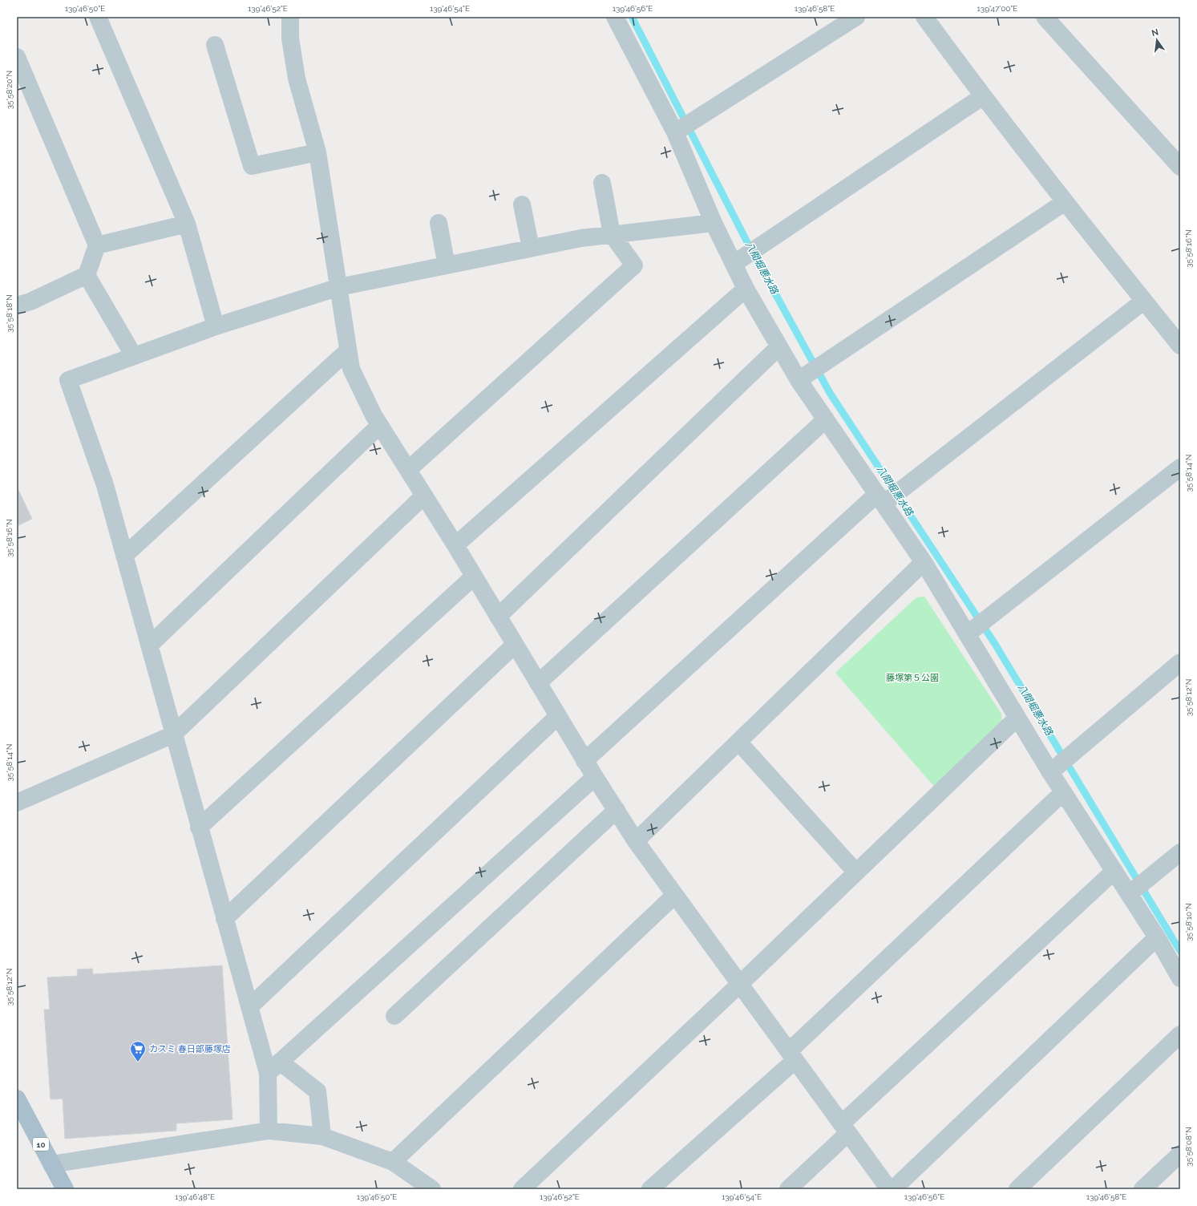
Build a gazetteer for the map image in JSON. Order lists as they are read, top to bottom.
{
  "streets": {
    "main road": ["10"]
  },
  "water": ["八間堀悪水路"],
  "parks": ["藤塚第５公園"],
  "places": {
    "supermarket": ["カスミ 春日部藤塚店"]
  },
  "north": "top",
  "coordinates": [
    "139°46'50\"E",
    "139°46'52\"E",
    "139°46'54\"E",
    "139°46'56\"E",
    "139°46'58\"E",
    "139°47'00\"E",
    "35°58'20\"N",
    "35°58'16\"N",
    "35°58'18\"N",
    "35°58'14\"N",
    "35°58'12\"N",
    "35°58'10\"N",
    "35°58'08\"N",
    "139°46'48\"E"
  ]
}
